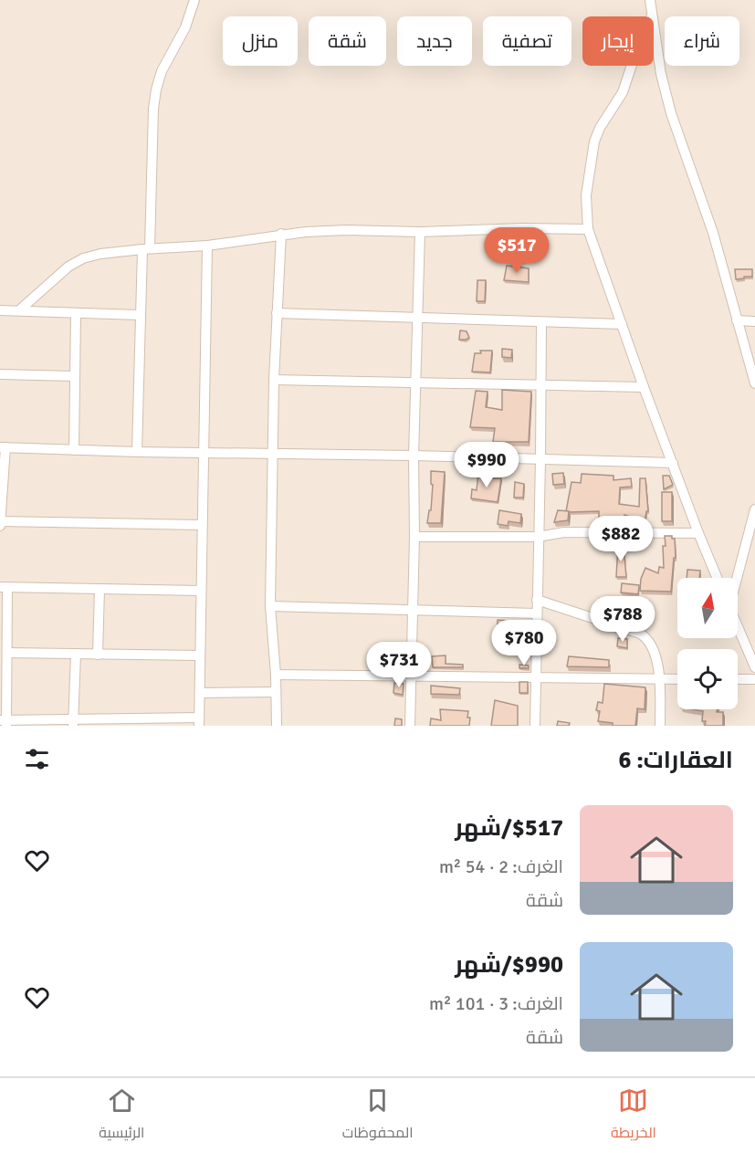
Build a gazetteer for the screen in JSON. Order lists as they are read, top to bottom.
{
  "north": "top",
  "page": {
    "chip": [
      "شراء",
      "إيجار",
      "تصفية",
      "جديد",
      "شقة",
      "منزل"
    ],
    "price": [
      "$517",
      "$990",
      "$882",
      "$788",
      "$780",
      "$731"
    ],
    "heading": "العقارات: 6",
    "list": [
      {
        "name": "$517/شهر",
        "note": "الغرف: 2 · 54 m² · شقة"
      },
      {
        "name": "$990/شهر",
        "note": "الغرف: 3 · 101 m² · شقة"
      }
    ],
    "tabs": ["الخريطة", "المحفوظات", "الرئيسية"]
  }
}
